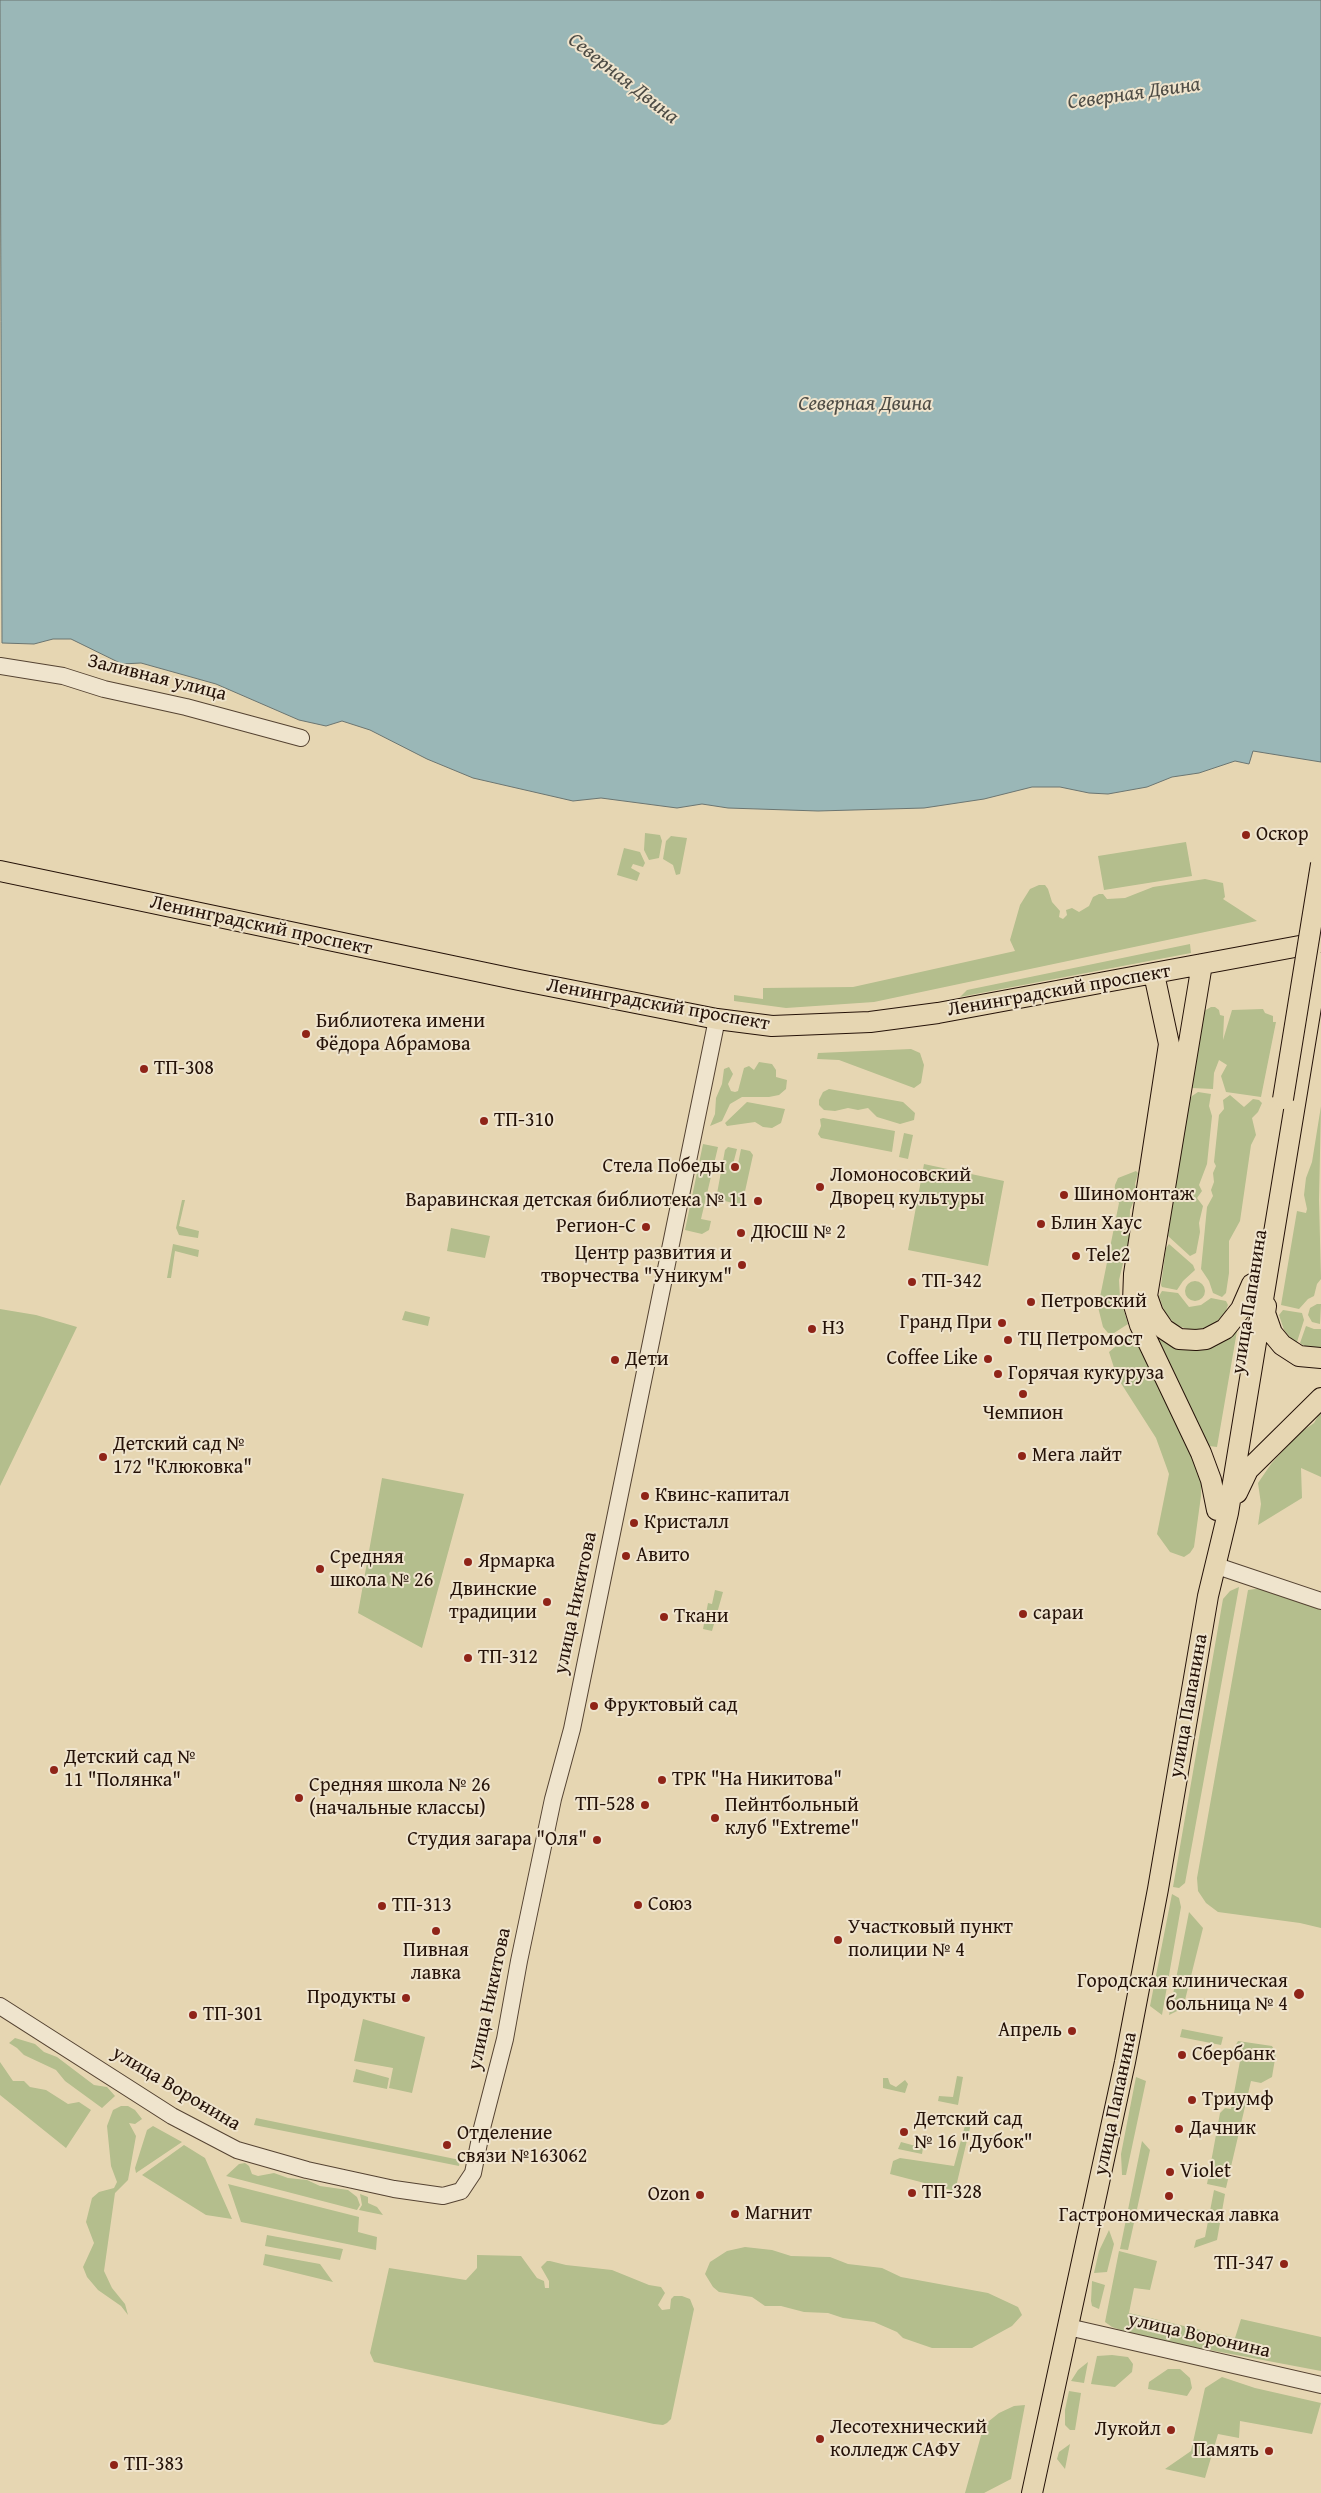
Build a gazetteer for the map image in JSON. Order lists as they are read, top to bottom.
{
  "streets": {
    "main road": ["Ленинградский проспект", "улица Папанина"],
    "street": ["Заливная улица", "улица Никитова", "улица Воронина"]
  },
  "crossings": [
    ["Ленинградский проспект", "улица Никитова"],
    ["улица Папанина", "улица Воронина"],
    ["улица Никитова", "улица Воронина"]
  ],
  "water": ["Северная Двина"],
  "places": [
    "Оскор",
    "Библиотека имени Фёдора Абрамова",
    "ТП-308",
    "ТП-310",
    "Стела Победы",
    "Ломоносовский Дворец культуры",
    "Шиномонтаж",
    "Варавинская детская библиотека № 11",
    "Блин Хаус",
    "Регион-С",
    "ДЮСШ № 2",
    "Tele2",
    "Центр развития и творчества \"Уникум\"",
    "ТП-342",
    "Петровский",
    "Гранд При",
    "Н3",
    "ТЦ Петромост",
    "Coffee Like",
    "Дети",
    "Горячая кукуруза",
    "Чемпион",
    "Мега лайт",
    "Детский сад № 172 \"Клюковка\"",
    "Квинс-капитал",
    "Кристалл",
    "Авито",
    "Ярмарка",
    "Средняя школа № 26",
    "Двинские традиции",
    "сараи",
    "Ткани",
    "ТП-312",
    "Фруктовый сад",
    "Детский сад № 11 \"Полянка\"",
    "ТРК \"На Никитова\"",
    "Средняя школа № 26 (начальные классы)",
    "ТП-528",
    "Пейнтбольный клуб \"Extreme\"",
    "Студия загара \"Оля\"",
    "Союз",
    "ТП-313",
    "Пивная лавка",
    "Участковый пункт полиции № 4",
    "Городская клиническая больница № 4",
    "Продукты",
    "ТП-301",
    "Апрель",
    "Сбербанк",
    "Триумф",
    "Дачник",
    "Детский сад № 16 \"Дубок\"",
    "Отделение связи №163062",
    "Violet",
    "ТП-328",
    "Ozon",
    "Гастрономическая лавка",
    "Магнит",
    "ТП-347",
    "Лукойл",
    "Лесотехнический колледж САФУ",
    "Память",
    "ТП-383"
  ]
}
